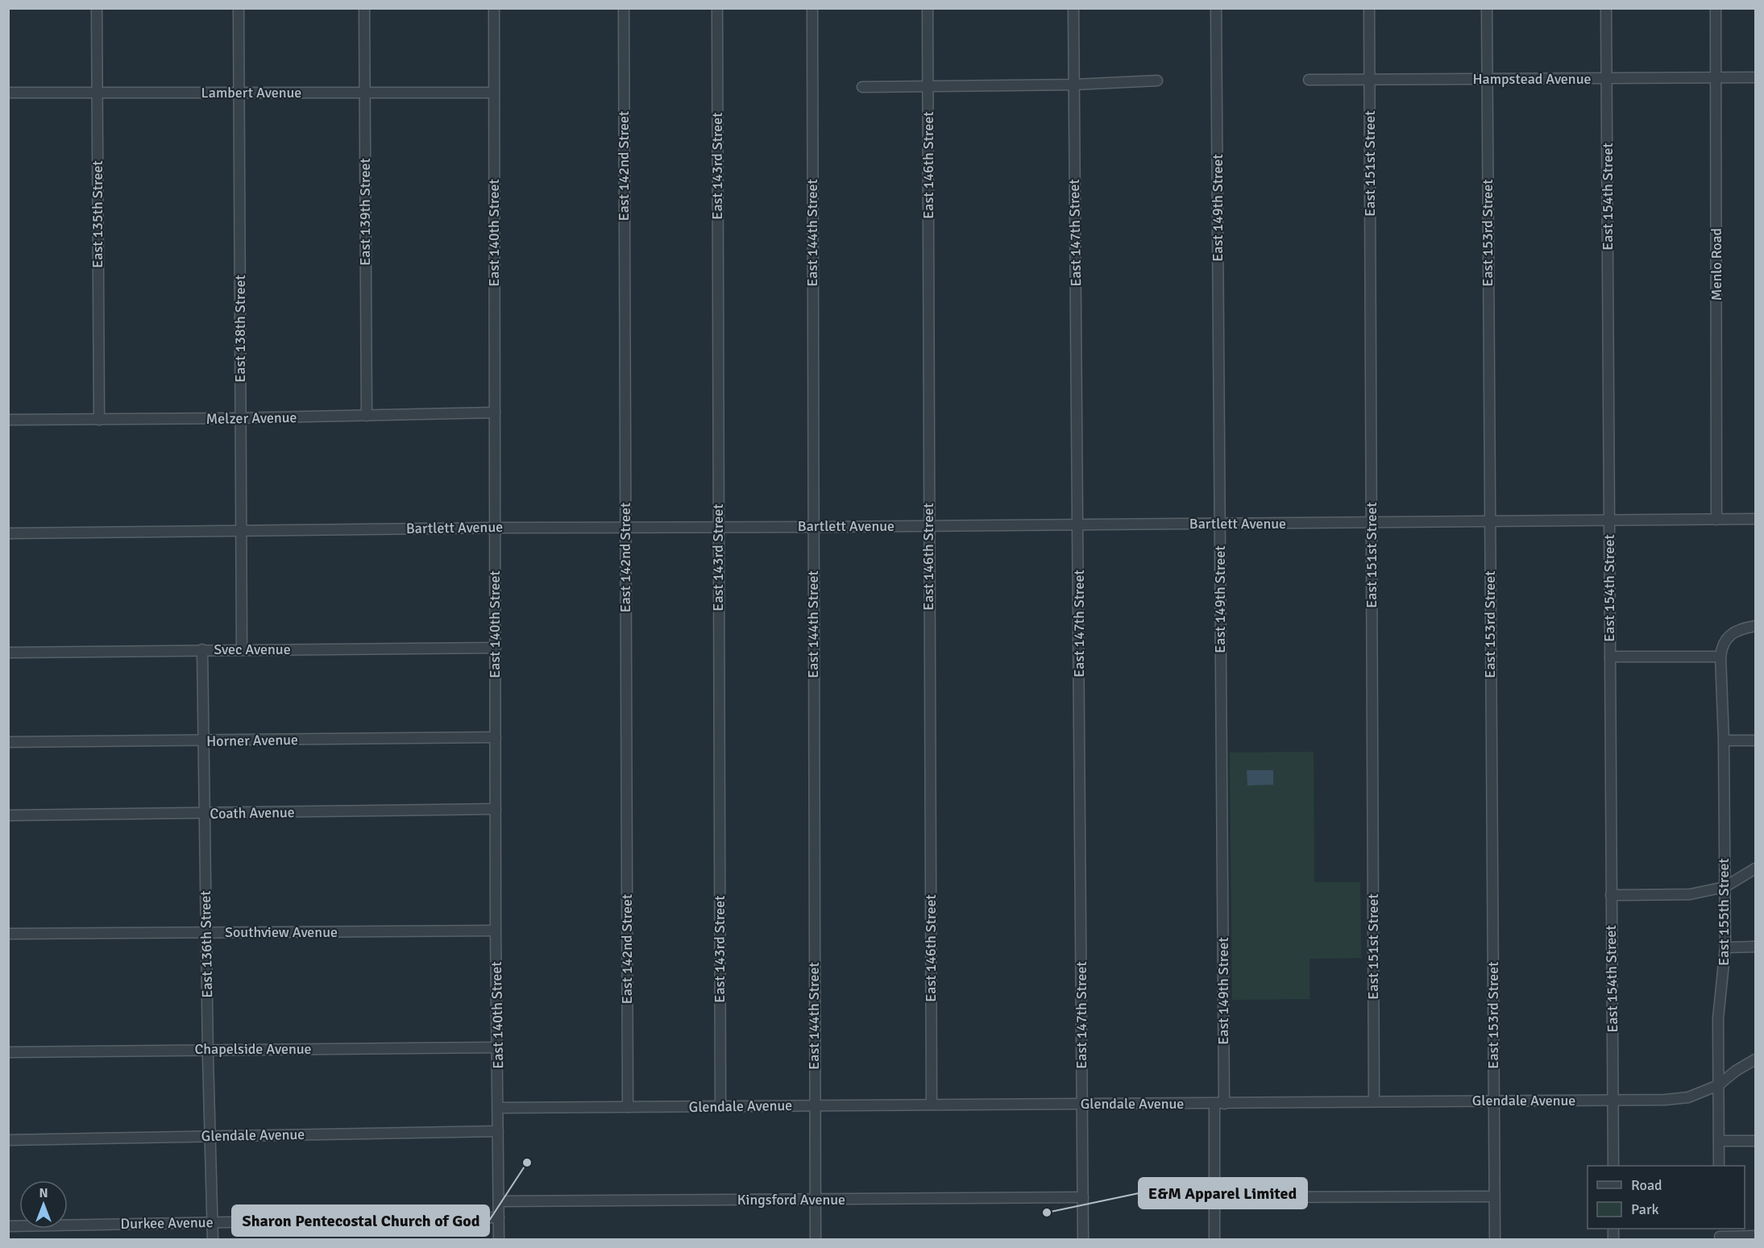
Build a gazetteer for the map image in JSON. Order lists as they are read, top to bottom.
{
  "streets": {
    "street": [
      "Hampstead Avenue",
      "Lambert Avenue",
      "East 151st Street",
      "East 146th Street",
      "East 142nd Street",
      "East 143rd Street",
      "East 154th Street",
      "East 149th Street",
      "East 139th Street",
      "East 135th Street",
      "East 140th Street",
      "East 144th Street",
      "East 147th Street",
      "East 153rd Street",
      "Menlo Road",
      "East 138th Street",
      "Melzer Avenue",
      "Bartlett Avenue",
      "Svec Avenue",
      "Horner Avenue",
      "Coath Avenue",
      "East 155th Street",
      "Southview Avenue",
      "East 136th Street",
      "Chapelside Avenue",
      "Glendale Avenue",
      "Kingsford Avenue",
      "Durkee Avenue"
    ]
  },
  "crossings": [
    ["Hampstead Avenue", "East 151st Street"],
    ["Hampstead Avenue", "East 154th Street"],
    ["Hampstead Avenue", "East 153rd Street"],
    ["Hampstead Avenue", "Menlo Road"],
    ["Lambert Avenue", "East 139th Street"],
    ["Lambert Avenue", "East 135th Street"],
    ["Lambert Avenue", "East 140th Street"],
    ["Lambert Avenue", "East 138th Street"],
    ["East 151st Street", "Bartlett Avenue"],
    ["East 151st Street", "Glendale Avenue"],
    ["East 146th Street", "Bartlett Avenue"],
    ["East 146th Street", "Glendale Avenue"],
    ["East 142nd Street", "Bartlett Avenue"],
    ["East 142nd Street", "Glendale Avenue"],
    ["East 143rd Street", "Bartlett Avenue"],
    ["East 143rd Street", "Glendale Avenue"],
    ["East 154th Street", "Bartlett Avenue"],
    ["East 154th Street", "Glendale Avenue"],
    ["East 149th Street", "Bartlett Avenue"],
    ["East 149th Street", "Glendale Avenue"],
    ["East 139th Street", "Melzer Avenue"],
    ["East 135th Street", "Melzer Avenue"],
    ["East 140th Street", "Melzer Avenue"],
    ["East 140th Street", "Bartlett Avenue"],
    ["East 140th Street", "Svec Avenue"],
    ["East 140th Street", "Horner Avenue"],
    ["East 140th Street", "Coath Avenue"],
    ["East 140th Street", "Southview Avenue"],
    ["East 140th Street", "Chapelside Avenue"],
    ["East 140th Street", "Glendale Avenue"],
    ["East 140th Street", "Kingsford Avenue"],
    ["East 140th Street", "Durkee Avenue"],
    ["East 144th Street", "Bartlett Avenue"],
    ["East 144th Street", "Glendale Avenue"],
    ["East 144th Street", "Kingsford Avenue"],
    ["East 147th Street", "Bartlett Avenue"],
    ["East 147th Street", "Glendale Avenue"],
    ["East 147th Street", "Kingsford Avenue"],
    ["East 153rd Street", "Bartlett Avenue"],
    ["East 153rd Street", "Glendale Avenue"],
    ["Menlo Road", "Bartlett Avenue"],
    ["East 138th Street", "Melzer Avenue"],
    ["East 138th Street", "Bartlett Avenue"],
    ["East 138th Street", "Svec Avenue"],
    ["Svec Avenue", "East 136th Street"],
    ["Horner Avenue", "East 136th Street"],
    ["Coath Avenue", "East 136th Street"],
    ["East 155th Street", "Glendale Avenue"],
    ["Southview Avenue", "East 136th Street"],
    ["East 136th Street", "Chapelside Avenue"],
    ["East 136th Street", "Glendale Avenue"],
    ["East 136th Street", "Durkee Avenue"]
  ],
  "places": ["Sharon Pentecostal Church of God", "E&M Apparel Limited"],
  "legend": ["Road", "Park"],
  "north": "top"
}
